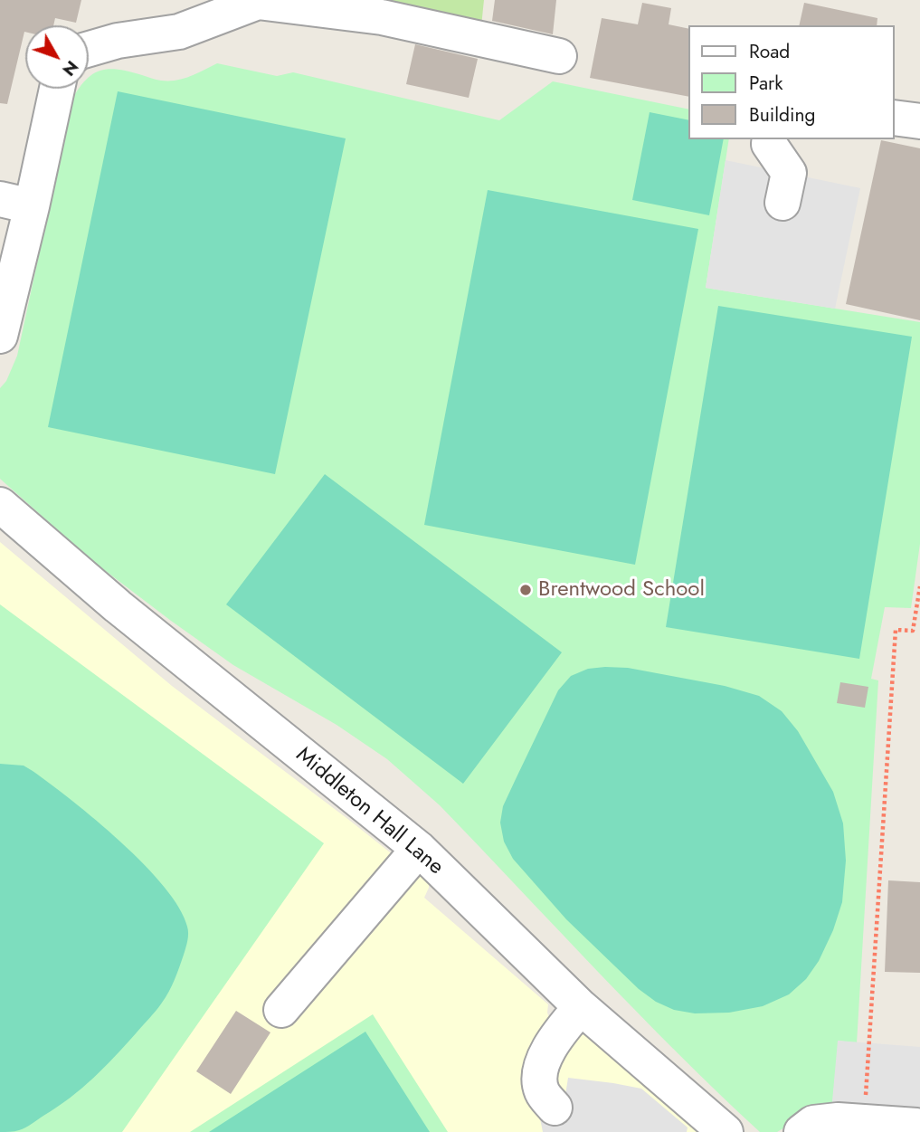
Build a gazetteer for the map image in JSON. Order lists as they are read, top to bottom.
{
  "streets": {
    "street": ["Middleton Hall Lane"]
  },
  "places": ["Brentwood School"],
  "legend": ["Road", "Park", "Building"],
  "north": "bottom right"
}
